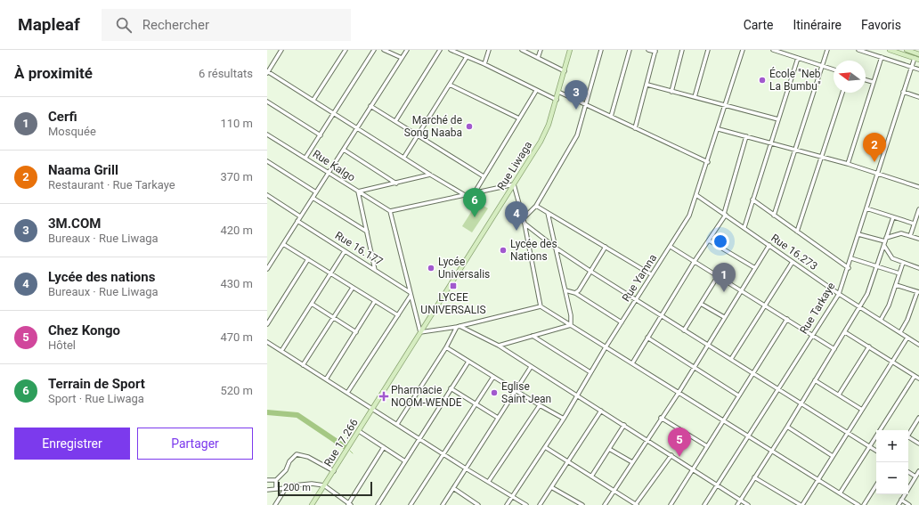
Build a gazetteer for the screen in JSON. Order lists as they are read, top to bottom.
{
  "streets": {
    "main road": ["Rue Liwaga", "Rue 17.266"],
    "street": [
      "Rue Kalgo",
      "Rue 16.177",
      "Rue 16.273",
      "Rue Yamna",
      "Rue Tarkaye"
    ]
  },
  "crossings": [
    ["Rue Liwaga", "Rue 17.266"],
    ["Rue 16.273", "Rue Yamna"],
    ["Rue 16.273", "Rue Tarkaye"]
  ],
  "places": {
    "other": [
      "École \"Neb La Bumbu\"",
      "Marché de Song Naaba",
      "Lycée des Nations",
      "Lycée Universalis",
      "Eglise Saint Jean"
    ],
    "transit": ["LYCEE UNIVERSALIS"],
    "health": ["Pharmacie NOOM-WENDE"]
  },
  "scale_bar": "200 m",
  "north": "left",
  "page": {
    "header": "Mapleaf",
    "search": "Rechercher",
    "nav": ["Carte", "Itinéraire", "Favoris"],
    "heading": ["À proximité", "6 résultats"],
    "pins": [
      "3",
      "2",
      "6",
      "4",
      "1",
      "5"
    ],
    "list": [
      {
        "mark": "1",
        "name": "Cerfi",
        "note": "Mosquée",
        "value": "110 m"
      },
      {
        "mark": "2",
        "name": "Naama Grill",
        "note": "Restaurant · Rue Tarkaye",
        "value": "370 m"
      },
      {
        "mark": "3",
        "name": "3M.COM",
        "note": "Bureaux · Rue Liwaga",
        "value": "420 m"
      },
      {
        "mark": "4",
        "name": "Lycée des nations",
        "note": "Bureaux · Rue Liwaga",
        "value": "430 m"
      },
      {
        "mark": "5",
        "name": "Chez Kongo",
        "note": "Hôtel",
        "value": "470 m"
      },
      {
        "mark": "6",
        "name": "Terrain de Sport",
        "note": "Sport · Rue Liwaga",
        "value": "520 m"
      }
    ],
    "buttons": ["Enregistrer", "Partager"],
    "map_buttons": ["+", "−"],
    "scale": "200 m"
  }
}
